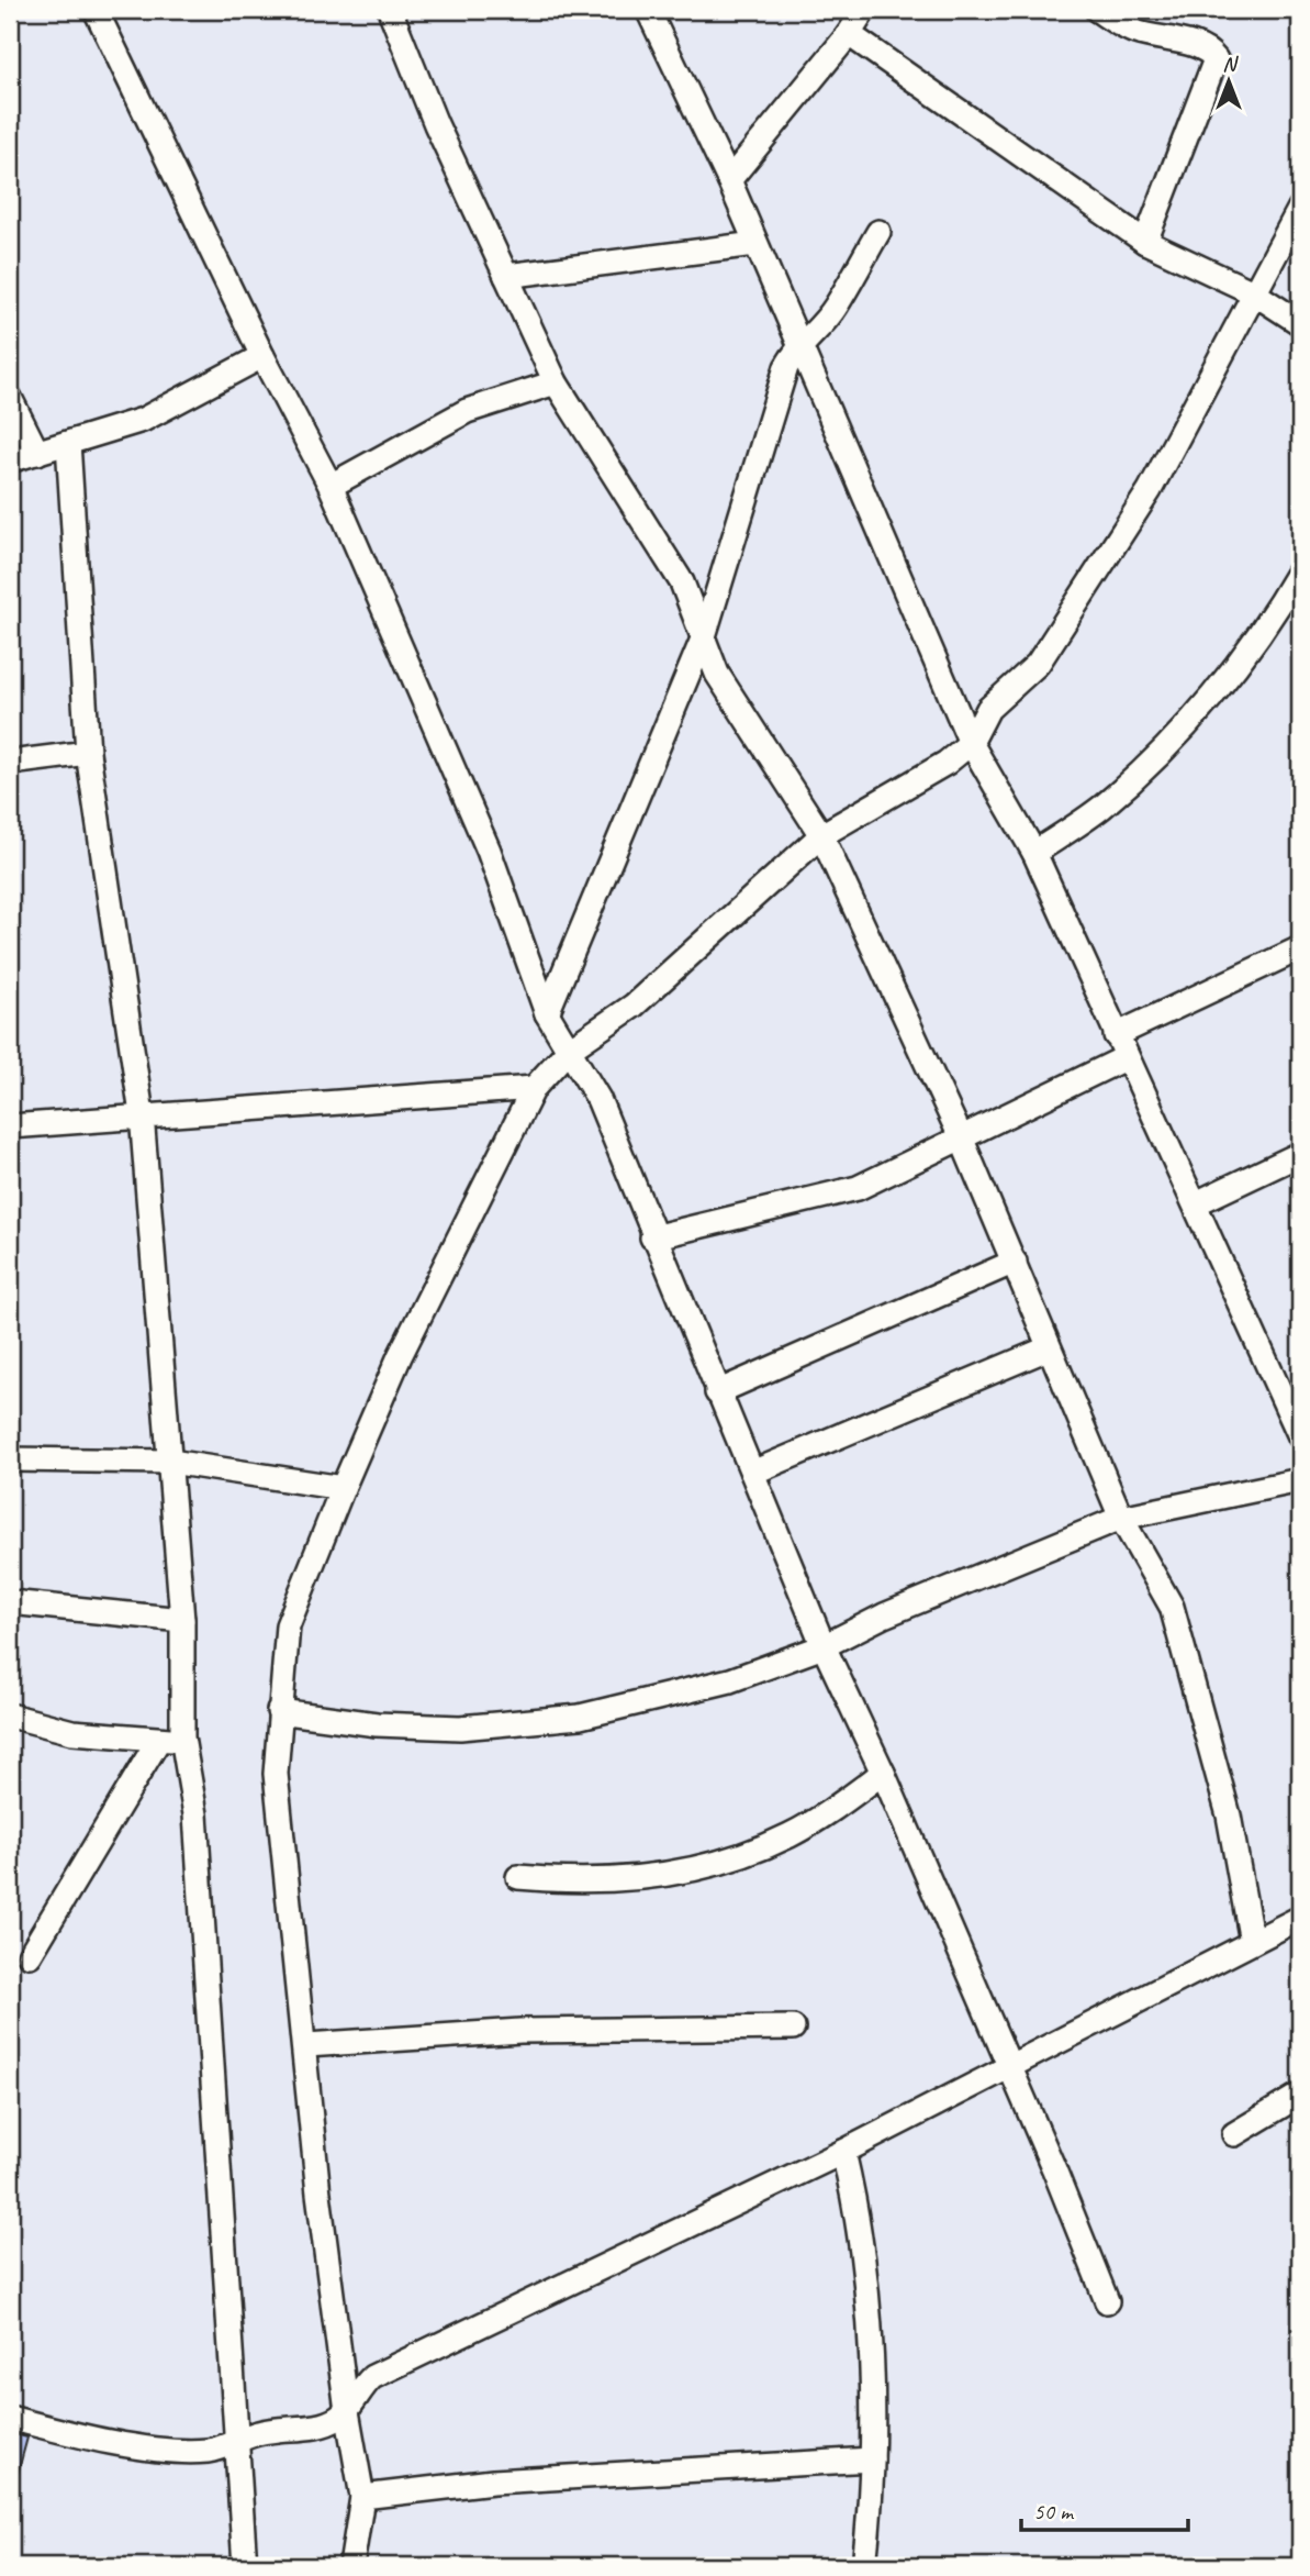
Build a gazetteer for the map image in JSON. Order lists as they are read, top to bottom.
{
  "scale_bar": "50 m",
  "north": "top"
}
